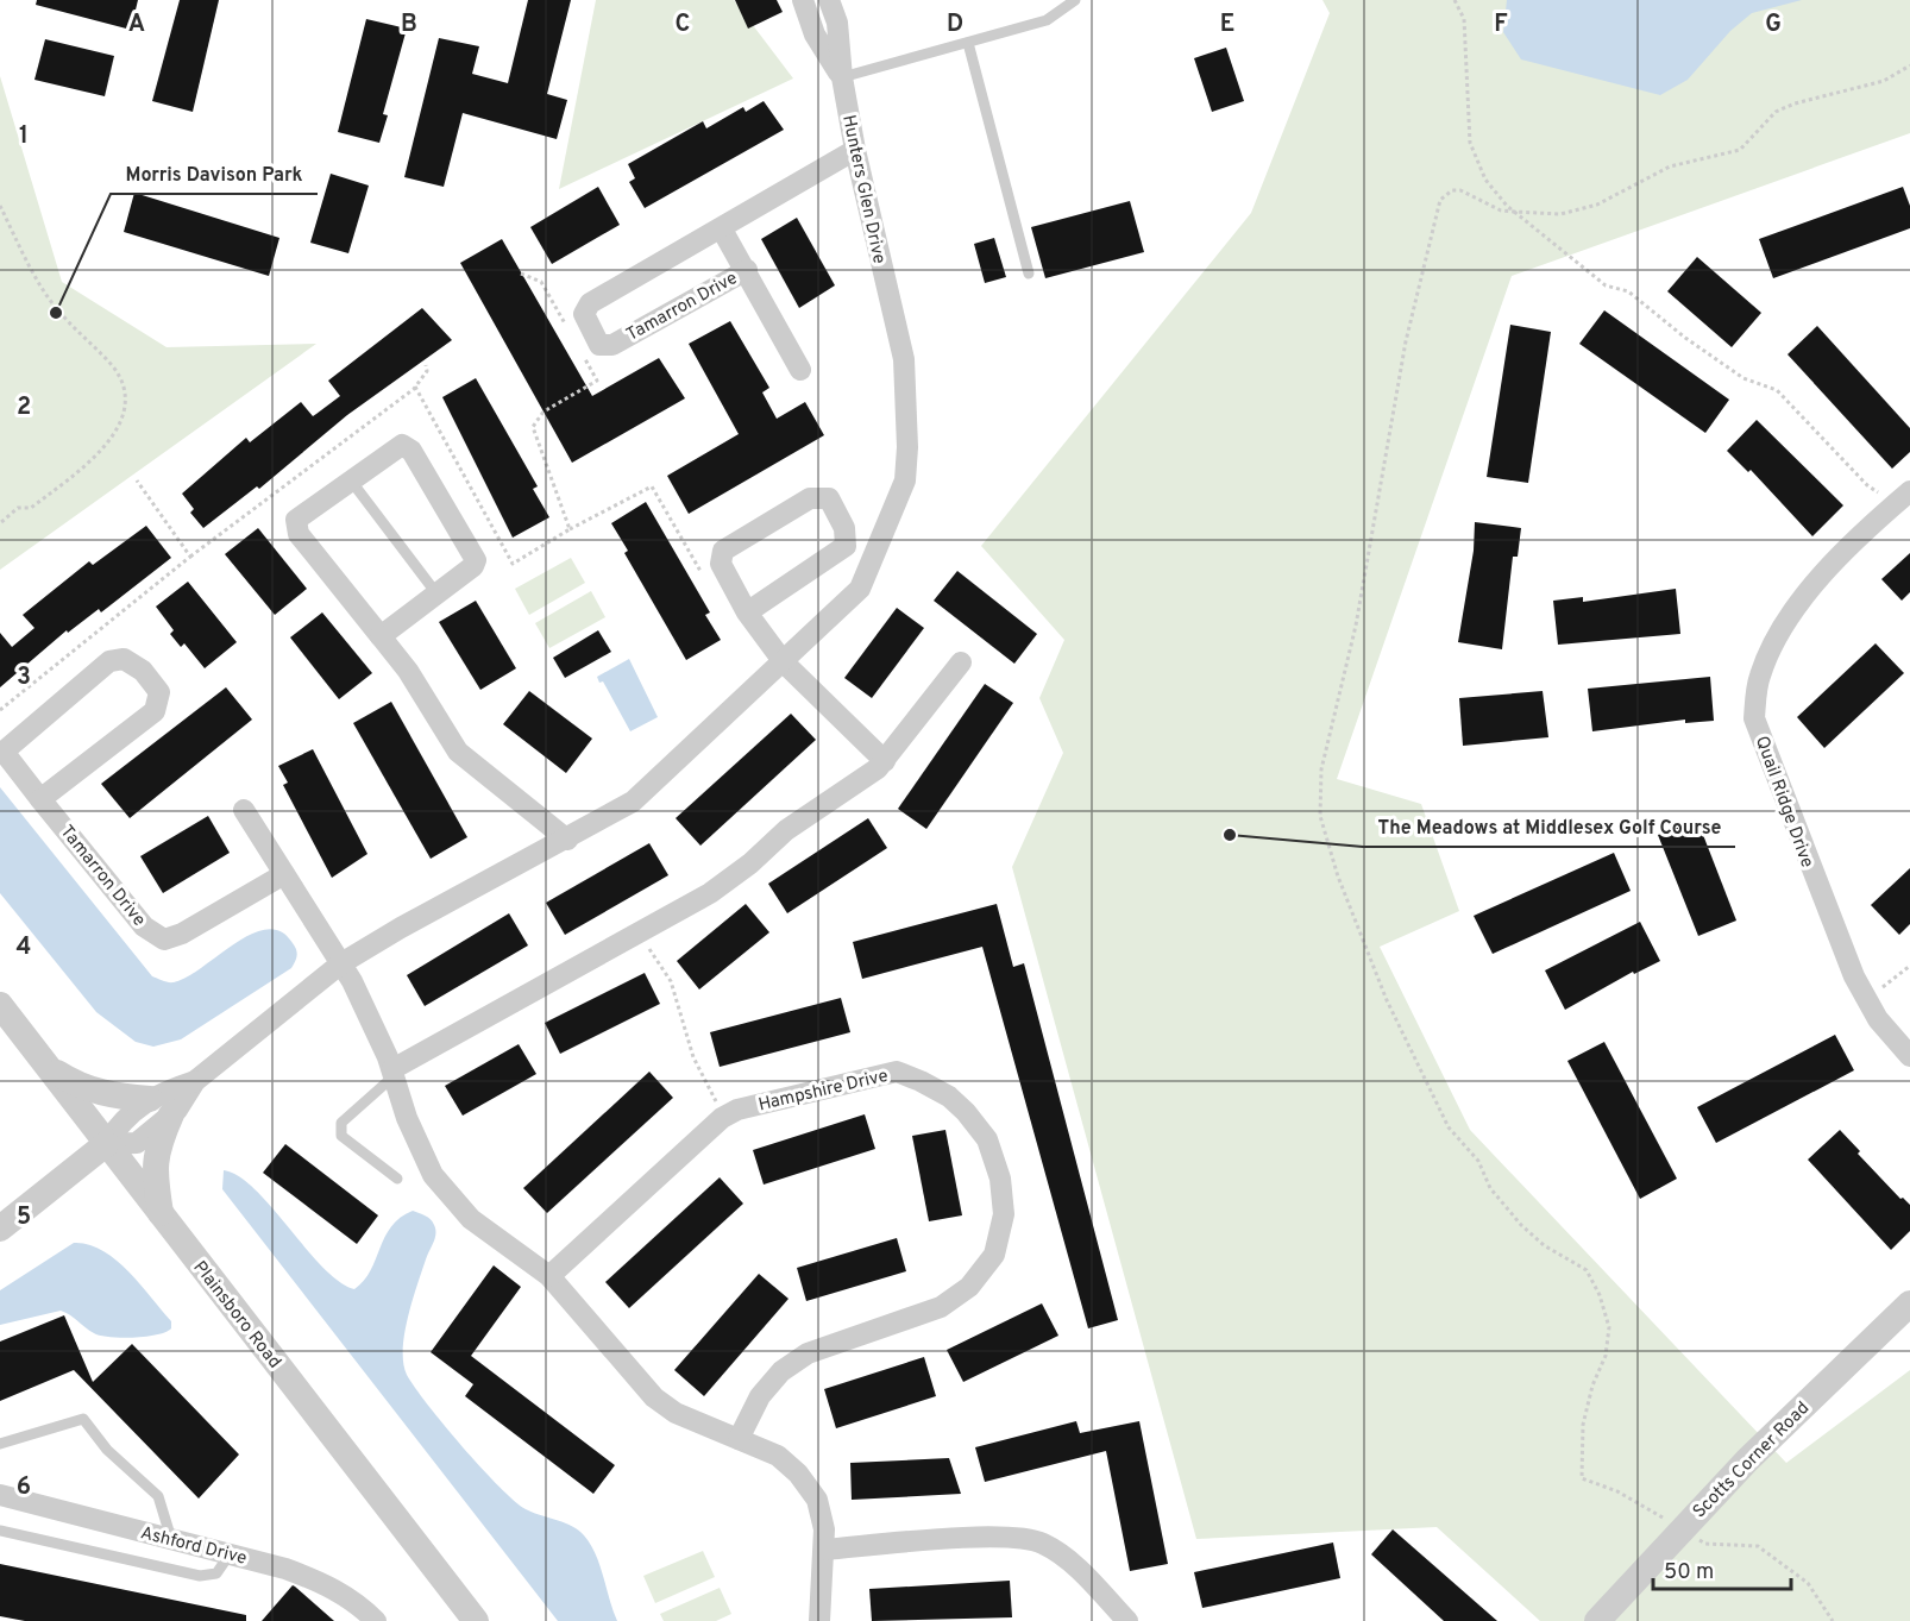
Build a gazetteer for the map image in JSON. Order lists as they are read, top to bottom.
{
  "streets": {
    "street": [
      "Hunters Glen Drive",
      "Tamarron Drive",
      "Quail Ridge Drive",
      "Hampshire Drive",
      "Plainsboro Road",
      "Scotts Corner Road",
      "Ashford Drive"
    ]
  },
  "crossings": [
    ["Hunters Glen Drive", "Tamarron Drive"]
  ],
  "places": ["Morris Davison Park", "The Meadows at Middlesex Golf Course"],
  "scale_bar": "50 m",
  "grid": {
    "columns": [
      "A",
      "B",
      "C",
      "D",
      "E",
      "F",
      "G"
    ],
    "rows": [
      "1",
      "2",
      "3",
      "4",
      "5",
      "6"
    ]
  }
}
